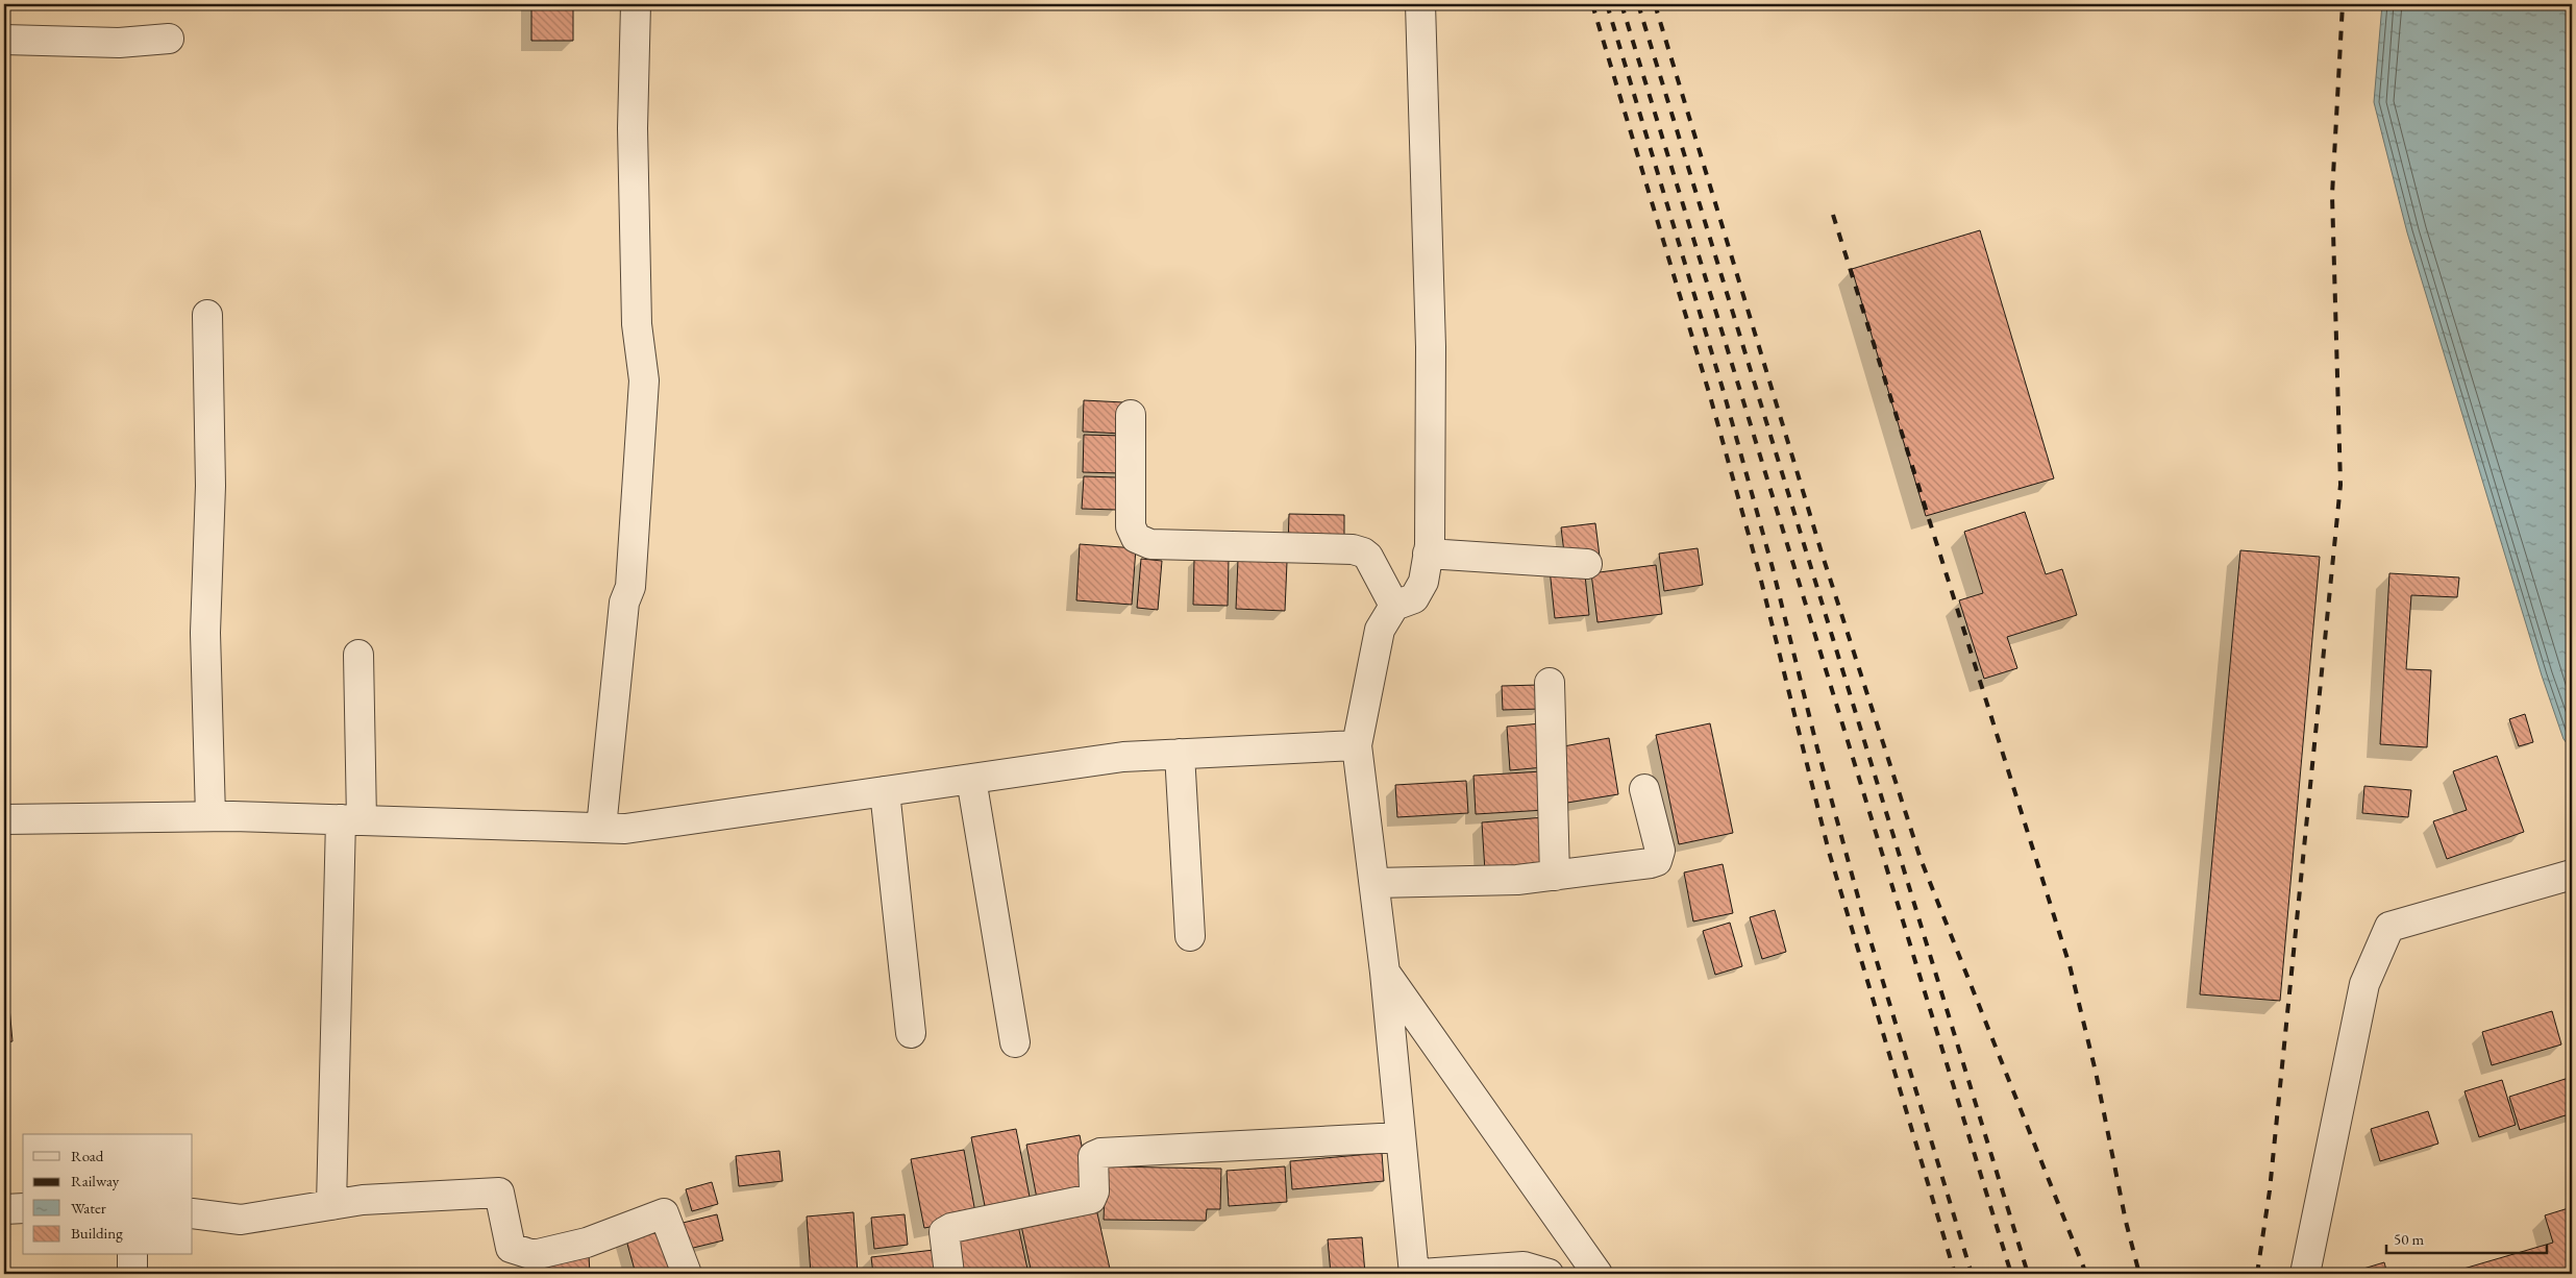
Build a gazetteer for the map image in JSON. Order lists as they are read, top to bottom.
{
  "legend": [
    "Road",
    "Railway",
    "Water",
    "Building"
  ],
  "scale_bar": "50 m"
}
